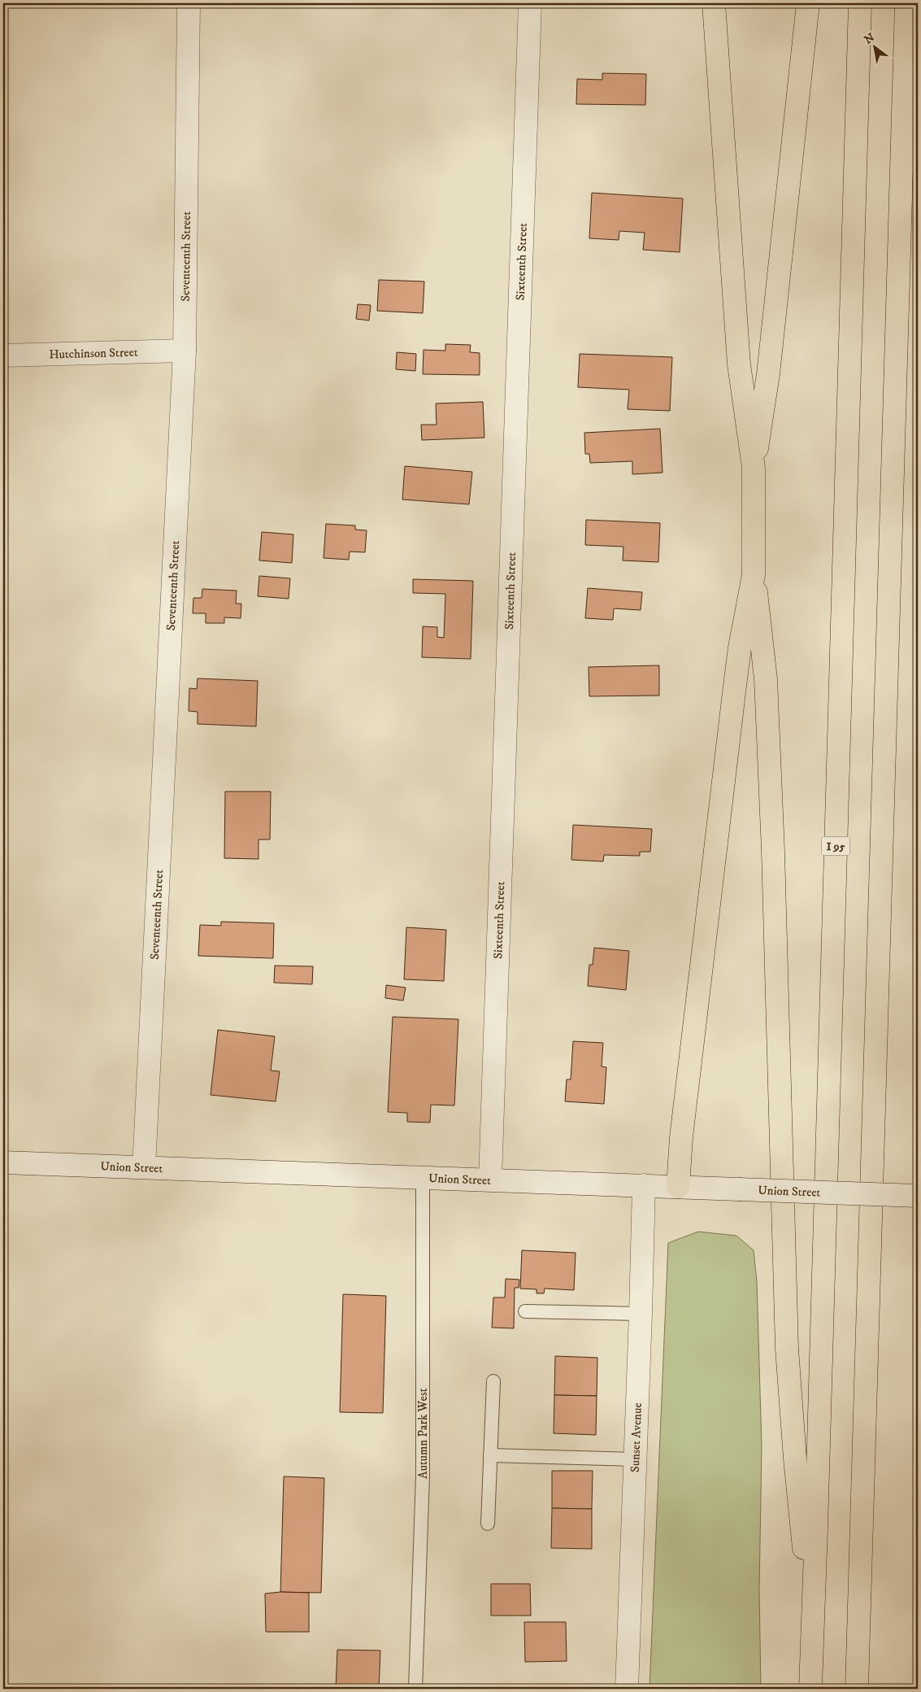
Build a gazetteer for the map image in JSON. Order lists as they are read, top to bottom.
{
  "streets": {
    "highway": ["I 95"],
    "street": [
      "Seventeenth Street",
      "Sixteenth Street",
      "Hutchinson Street",
      "Union Street",
      "Sunset Avenue"
    ],
    "lane": ["Autumn Park West"]
  },
  "crossings": [
    ["Seventeenth Street", "Hutchinson Street"],
    ["Seventeenth Street", "Union Street"],
    ["Sixteenth Street", "Union Street"],
    ["Union Street", "Autumn Park West"],
    ["Union Street", "Sunset Avenue"]
  ],
  "north": "top left"
}
